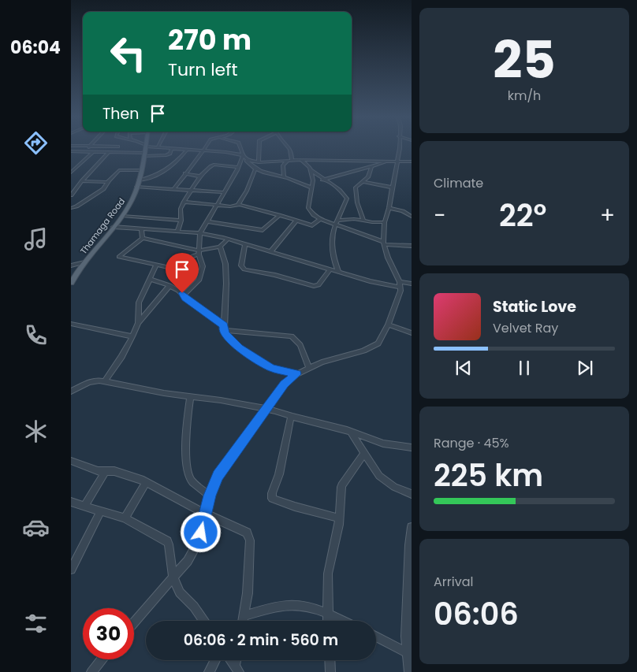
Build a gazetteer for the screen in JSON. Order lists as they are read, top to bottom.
{
  "streets": {
    "main road": ["Thamaga Road"]
  },
  "page": {
    "tabs": "06:04",
    "tile": [
      ["25", "km/h"],
      "Climate",
      ["Range · 45%", "225 km"],
      ["Arrival", "06:06"]
    ],
    "turn": ["270 m", "Turn left"],
    "then": "Then",
    "heat": ["−", "22°", "+"],
    "song": ["Static Love", "Velvet Ray"],
    "limit": "30",
    "trip": "06:06 · 2 min · 560 m"
  }
}
